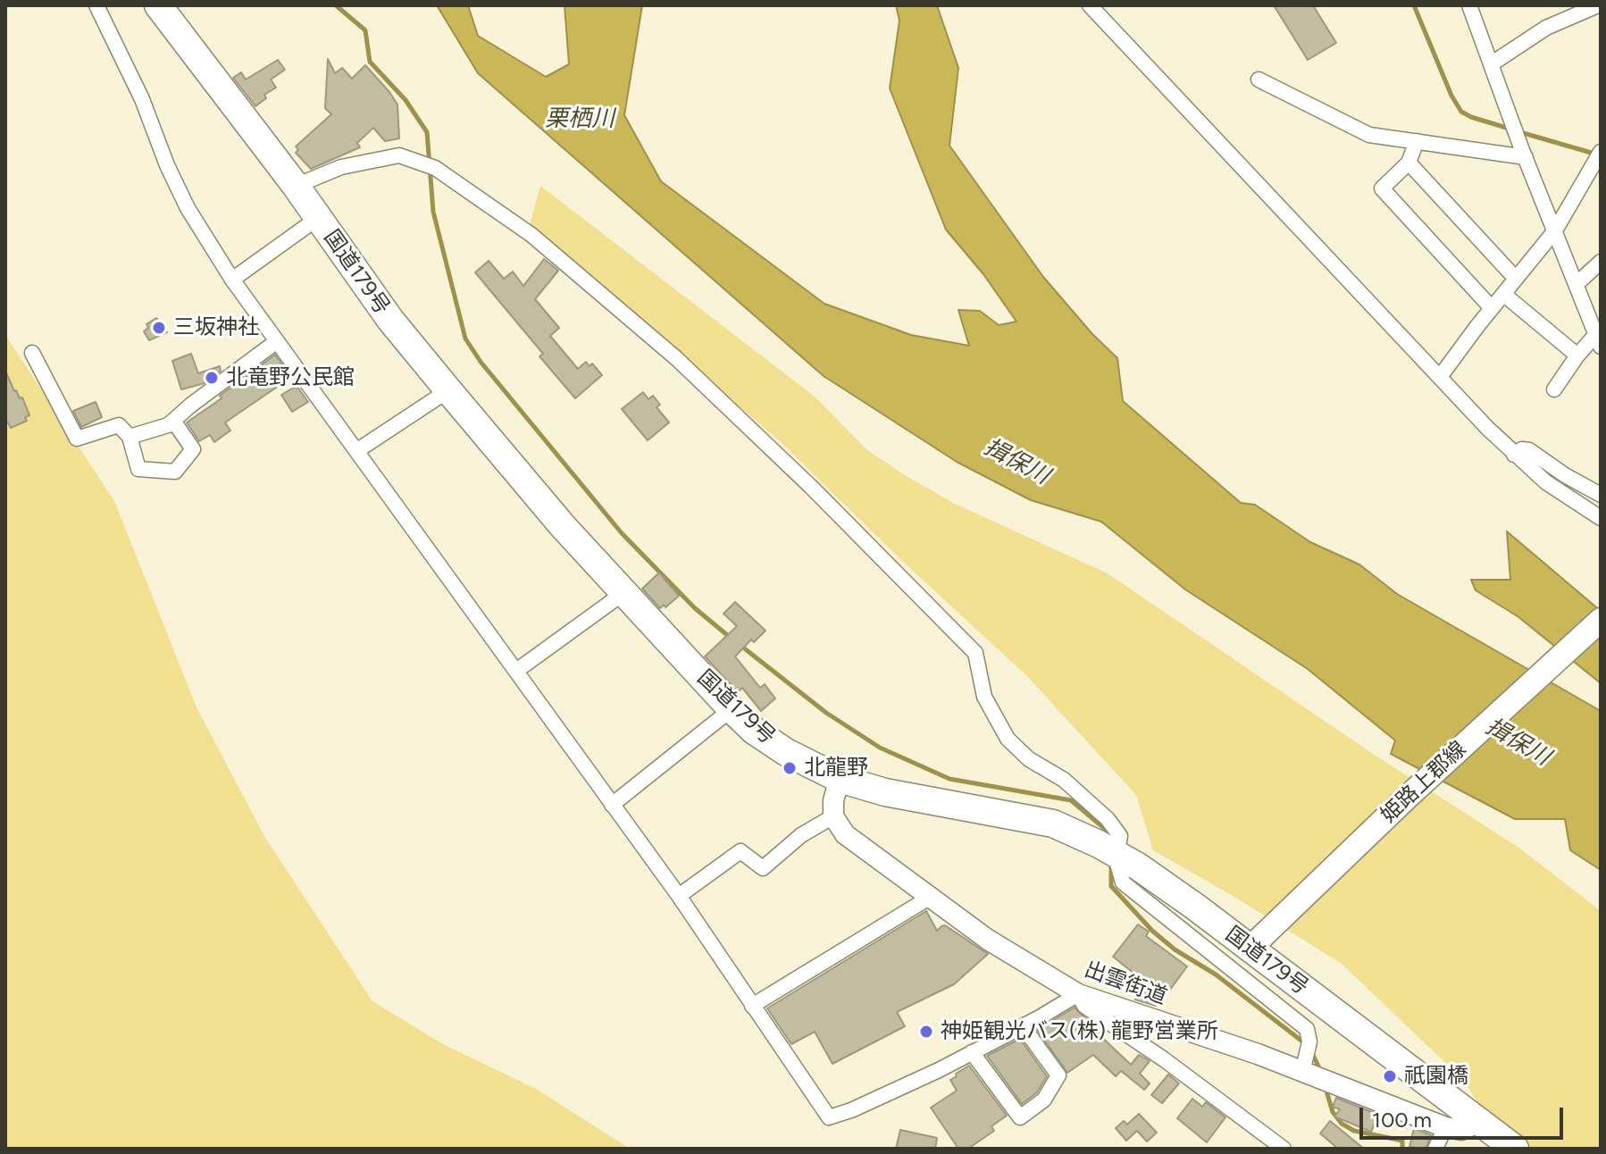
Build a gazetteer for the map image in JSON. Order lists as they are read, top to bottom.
{
  "streets": {
    "highway": ["国道179号"],
    "main road": ["姫路上郡線"],
    "street": ["出雲街道"]
  },
  "crossings": [
    ["国道179号", "姫路上郡線"],
    ["国道179号", "出雲街道"]
  ],
  "water": ["栗栖川", "揖保川"],
  "places": [
    "三坂神社",
    "北竜野公民館",
    "北龍野",
    "神姫観光バス(株) 龍野営業所",
    "祇園橋"
  ],
  "scale_bar": "100 m"
}
